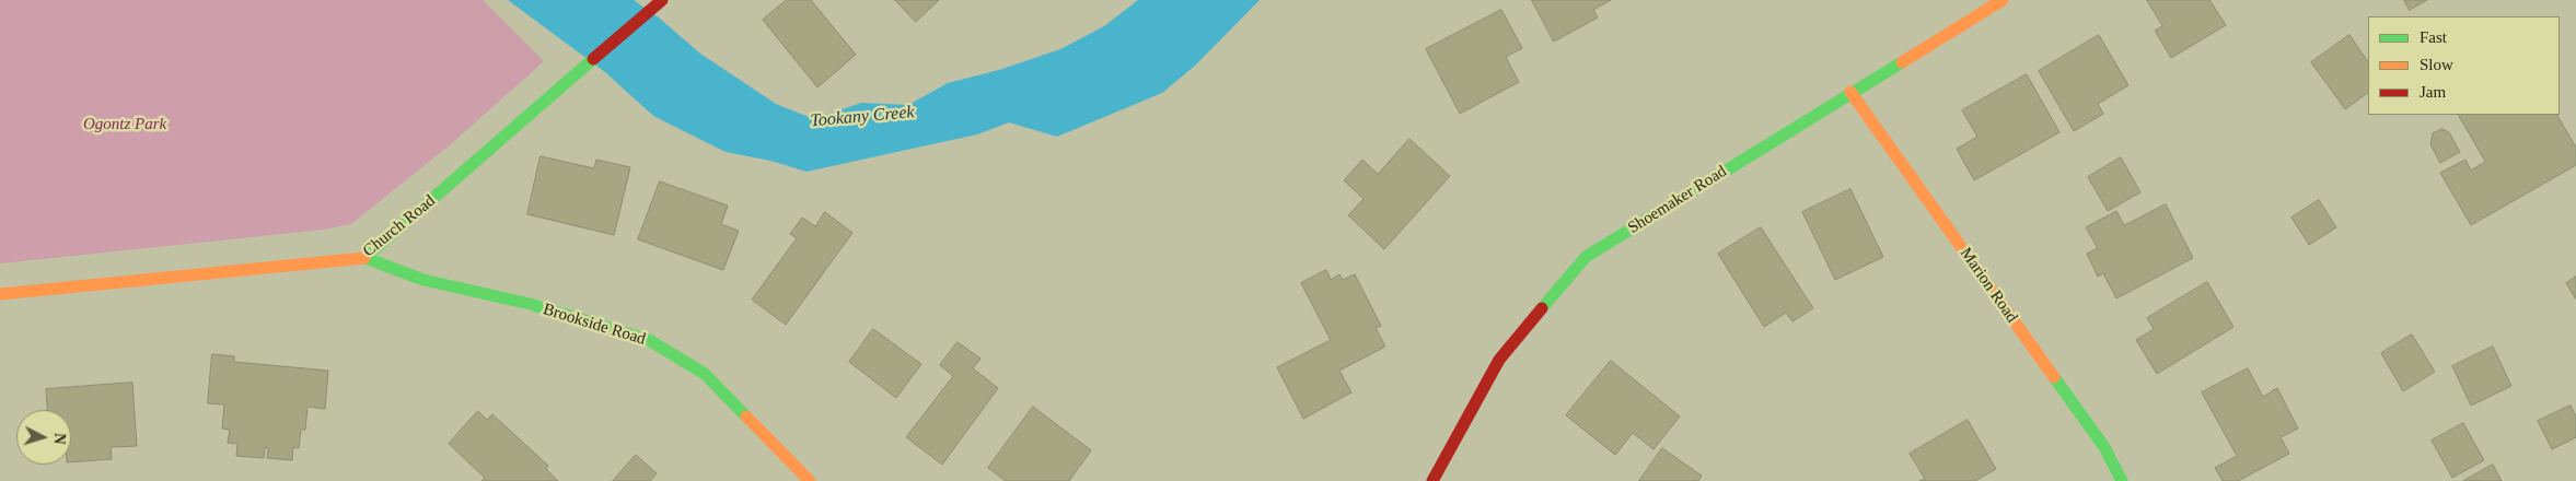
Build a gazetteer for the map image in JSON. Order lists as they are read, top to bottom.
{
  "streets": {
    "street": [
      "Shoemaker Road",
      "Church Road",
      "Marion Road",
      "Brookside Road"
    ]
  },
  "crossings": [
    ["Shoemaker Road", "Marion Road"],
    ["Church Road", "Brookside Road"]
  ],
  "water": ["Tookany Creek"],
  "parks": ["Ogontz Park"],
  "legend": ["Fast", "Slow", "Jam"],
  "north": "right"
}
